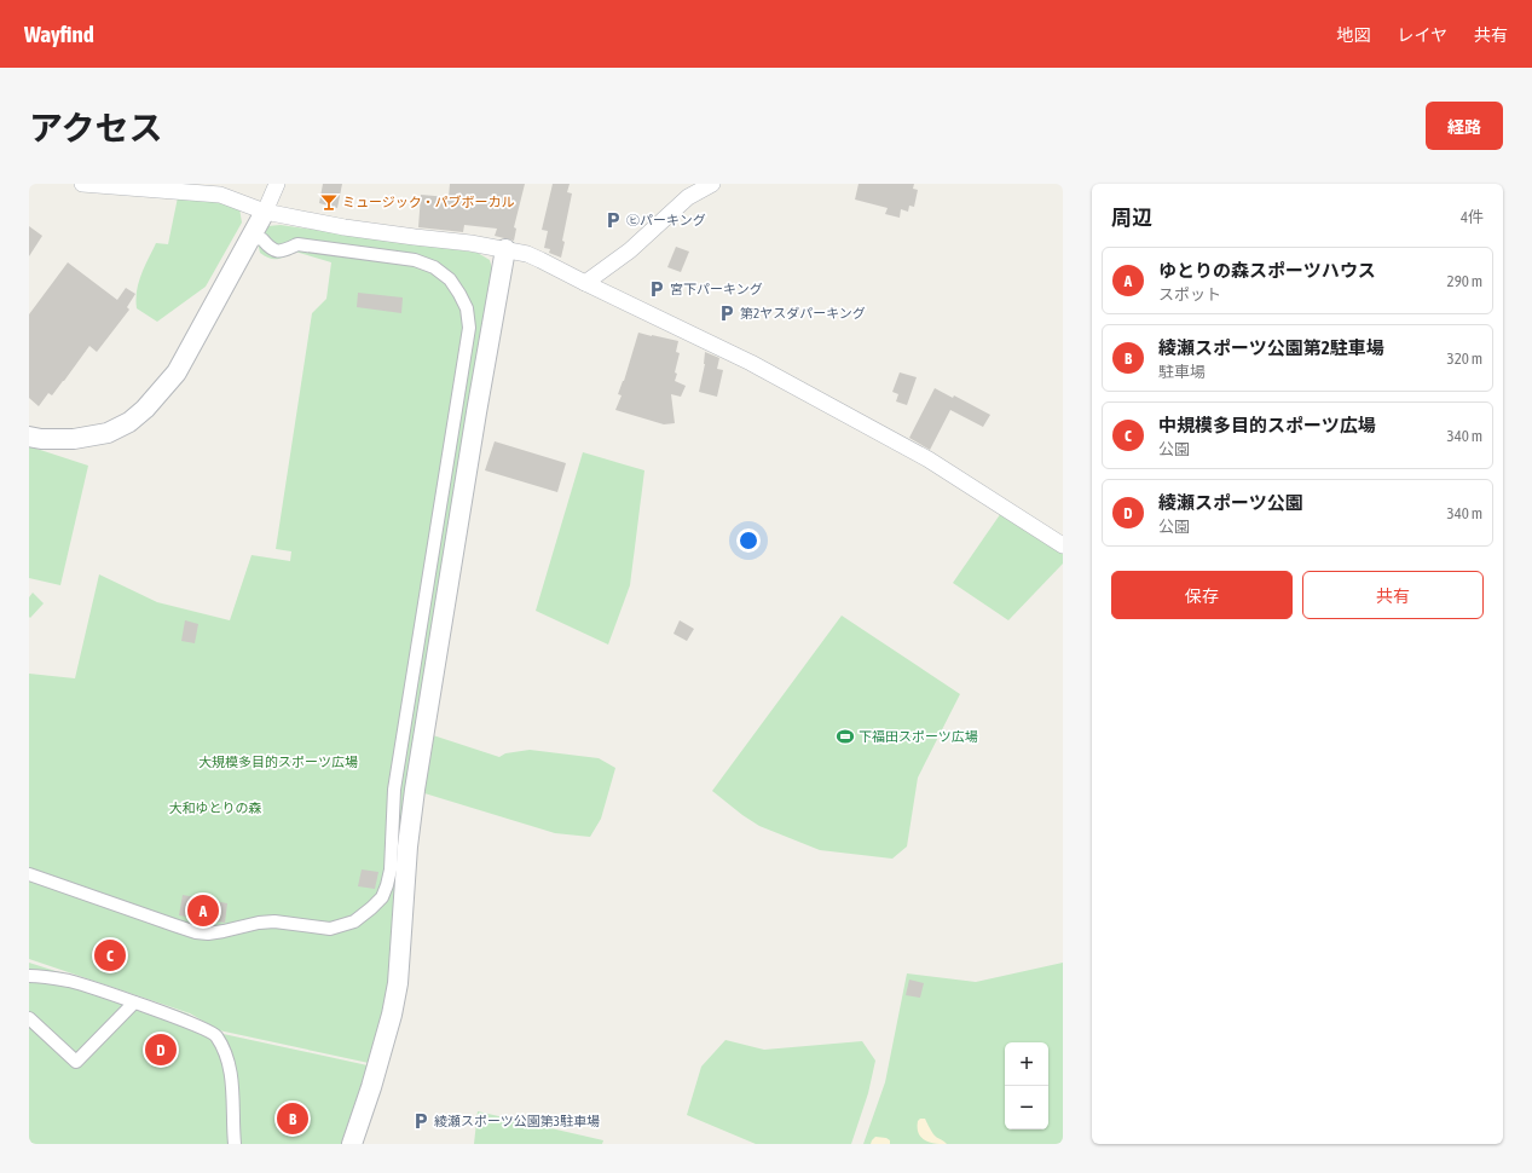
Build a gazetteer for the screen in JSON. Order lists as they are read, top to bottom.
{
  "parks": ["大規模多目的スポーツ広場", "大和ゆとりの森"],
  "places": {
    "bar": ["ミュージック・パブボーカル"],
    "parking": [
      "㋪パーキング",
      "宮下パーキング",
      "第2ヤスダパーキング",
      "綾瀬スポーツ公園第3駐車場"
    ],
    "sports": ["下福田スポーツ広場"]
  },
  "page": {
    "header": "Wayfind",
    "nav": ["地図", "レイヤ", "共有"],
    "title": "アクセス",
    "buttons": [
      "経路",
      ["保存", "共有"]
    ],
    "heading": ["周辺", "4件"],
    "list": [
      {
        "mark": "A",
        "name": "ゆとりの森スポーツハウス",
        "note": "スポット",
        "value": "290 m"
      },
      {
        "mark": "B",
        "name": "綾瀬スポーツ公園第2駐車場",
        "note": "駐車場",
        "value": "320 m"
      },
      {
        "mark": "C",
        "name": "中規模多目的スポーツ広場",
        "note": "公園",
        "value": "340 m"
      },
      {
        "mark": "D",
        "name": "綾瀬スポーツ公園",
        "note": "公園",
        "value": "340 m"
      }
    ],
    "pins": [
      "A",
      "C",
      "D",
      "B"
    ],
    "map_buttons": ["+", "−"]
  }
}
